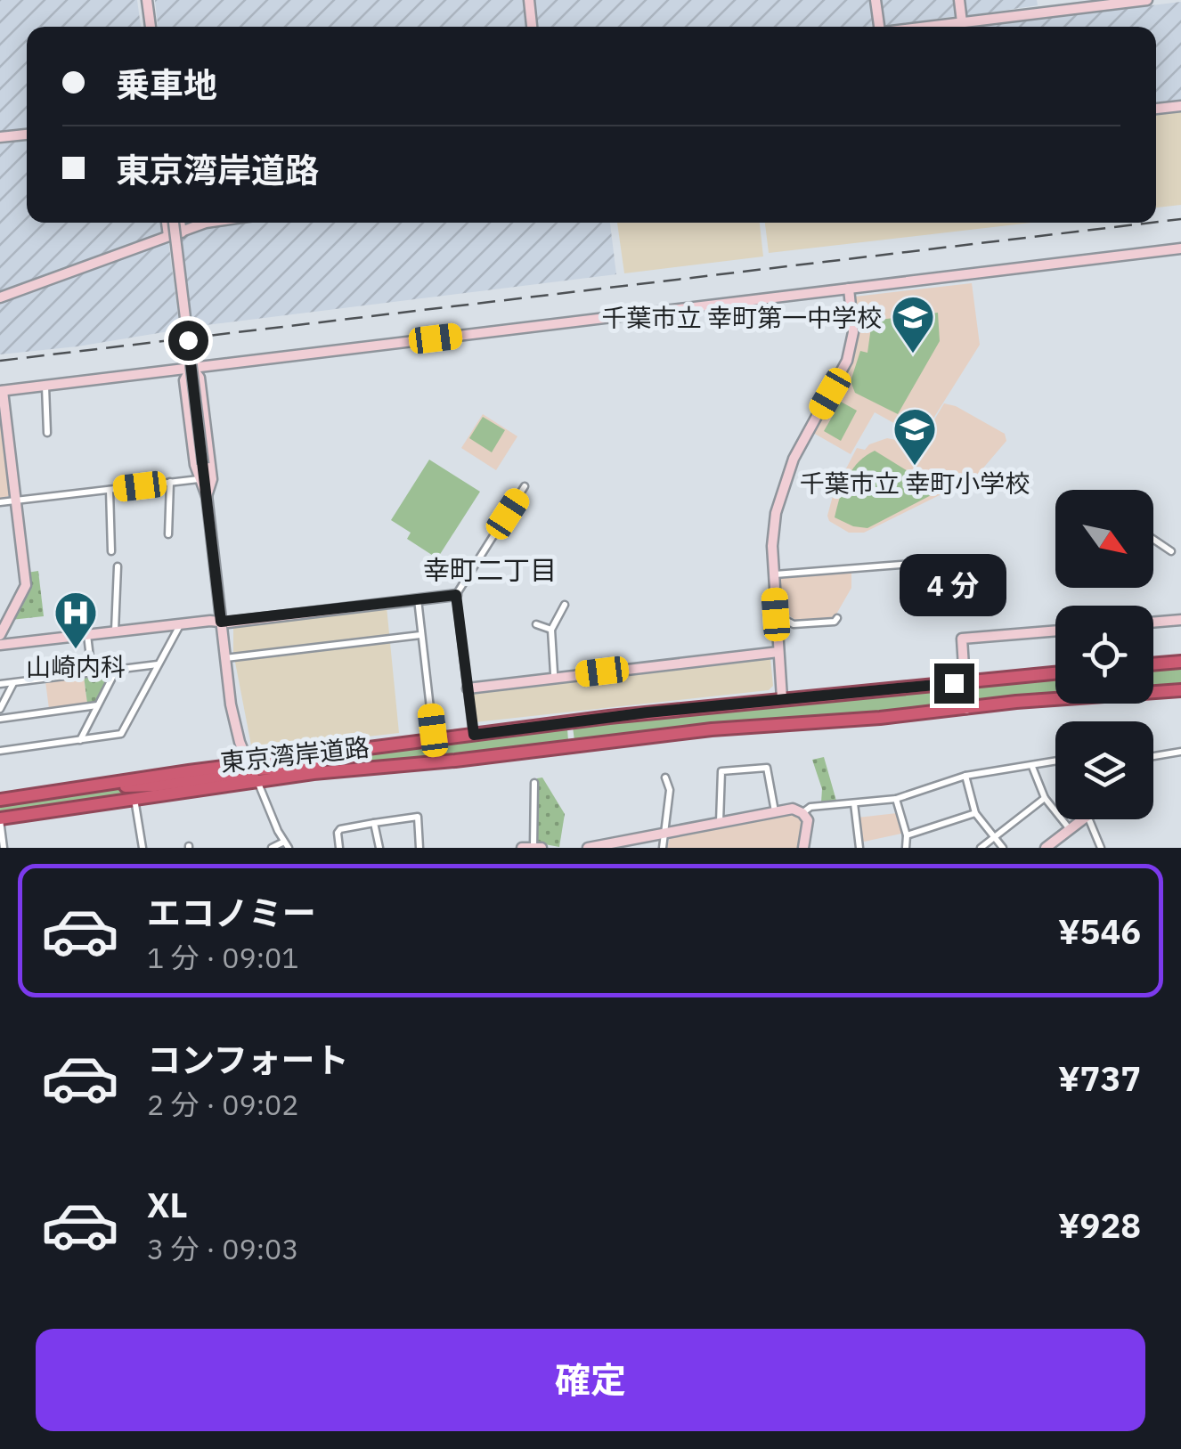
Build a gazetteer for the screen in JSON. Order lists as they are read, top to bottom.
{
  "streets": {
    "highway": ["東京湾岸道路"]
  },
  "districts": ["幸町二丁目"],
  "places": {
    "school or university": ["千葉市立 幸町第一中学校", "千葉市立 幸町小学校"],
    "hospital": ["山崎内科"]
  },
  "north": "bottom right",
  "page": {
    "banner": ["乗車地", "東京湾岸道路"],
    "bubble": "4 分",
    "list": [
      {
        "name": "エコノミー",
        "note": "1 分 · 09:01",
        "value": "¥546"
      },
      {
        "name": "コンフォート",
        "note": "2 分 · 09:02",
        "value": "¥737"
      },
      {
        "name": "XL",
        "note": "3 分 · 09:03",
        "value": "¥928"
      }
    ],
    "buttons": "確定"
  }
}
